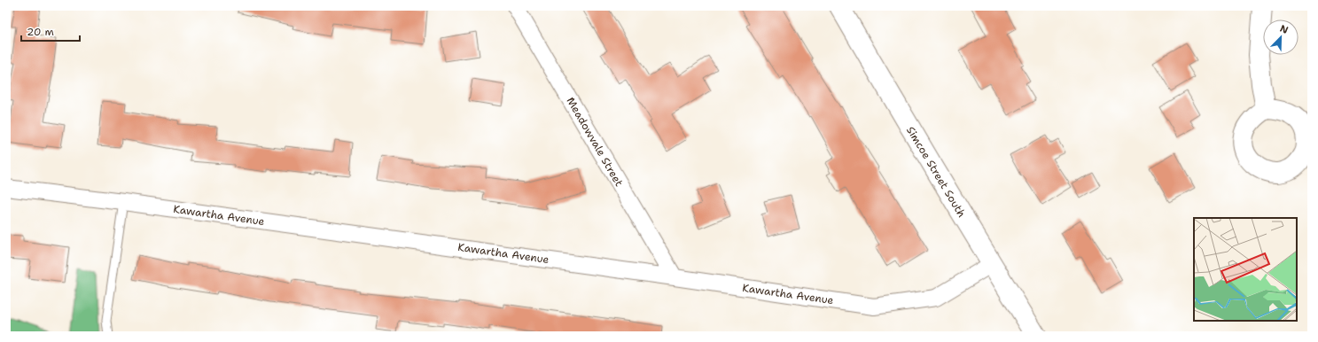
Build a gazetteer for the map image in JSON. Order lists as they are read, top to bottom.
{
  "streets": {
    "street": ["Meadowvale Street", "Simcoe Street South", "Kawartha Avenue"]
  },
  "crossings": [
    ["Meadowvale Street", "Kawartha Avenue"],
    ["Simcoe Street South", "Kawartha Avenue"]
  ],
  "scale_bar": "20 m",
  "north": "top right"
}
